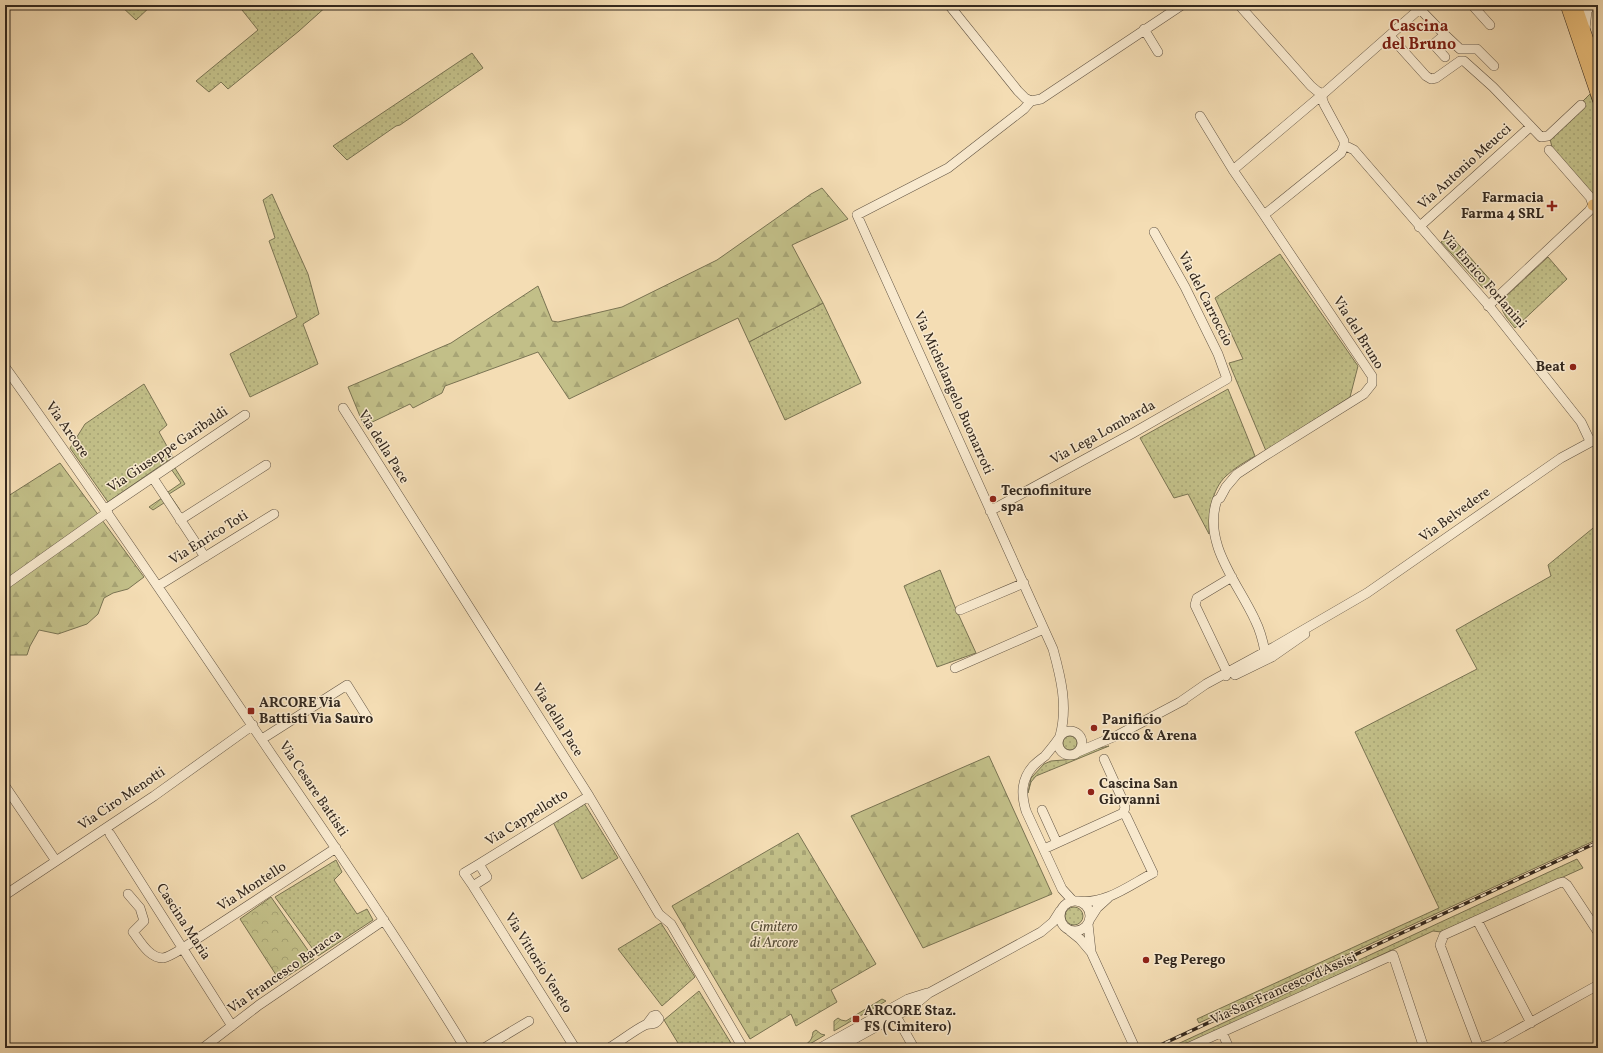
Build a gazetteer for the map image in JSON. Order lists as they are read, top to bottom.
{
  "streets": {
    "street": [
      "Via Antonio Meucci",
      "Via Enrico Forlanini",
      "Via del Carroccio",
      "Via del Bruno",
      "Via Michelangelo Buonarroti",
      "Via Arcore",
      "Via Lega Lombarda",
      "Via della Pace",
      "Via Giuseppe Garibaldi",
      "Via Belvedere",
      "Via Enrico Toti",
      "Via Cesare Battisti",
      "Via Ciro Menotti",
      "Via Cappellotto",
      "Via Montello",
      "Cascina Maria",
      "Via Vittorio Veneto",
      "Via Francesco Baracca",
      "Via San Francesco d'Assisi"
    ]
  },
  "crossings": [
    ["Via Antonio Meucci", "Via Enrico Forlanini"],
    ["Via Enrico Forlanini", "Via Belvedere"],
    ["Via del Carroccio", "Via Lega Lombarda"],
    ["Via del Bruno", "Via Belvedere"],
    ["Via Michelangelo Buonarroti", "Via Lega Lombarda"],
    ["Via Michelangelo Buonarroti", "Via Belvedere"],
    ["Via Arcore", "Via Giuseppe Garibaldi"],
    ["Via Arcore", "Via Cesare Battisti"],
    ["Via della Pace", "Via Cappellotto"],
    ["Via Giuseppe Garibaldi", "Via Cesare Battisti"],
    ["Via Enrico Toti", "Via Cesare Battisti"],
    ["Via Cesare Battisti", "Via Ciro Menotti"],
    ["Via Cesare Battisti", "Via Montello"],
    ["Via Cesare Battisti", "Via Francesco Baracca"],
    ["Via Cappellotto", "Via Vittorio Veneto"],
    ["Via Montello", "Cascina Maria"],
    ["Cascina Maria", "Via Francesco Baracca"]
  ],
  "districts": ["Cascina del Bruno"],
  "parks": ["Cimitero di Arcore"],
  "places": {
    "health": ["Farmacia Farma 4 SRL"],
    "other": [
      "Beat",
      "Tecnofiniture spa",
      "Panificio Zucco & Arena",
      "Cascina San Giovanni",
      "Peg Perego"
    ],
    "transit": ["ARCORE Via Battisti Via Sauro", "ARCORE Staz. FS (Cimitero)"]
  }
}
